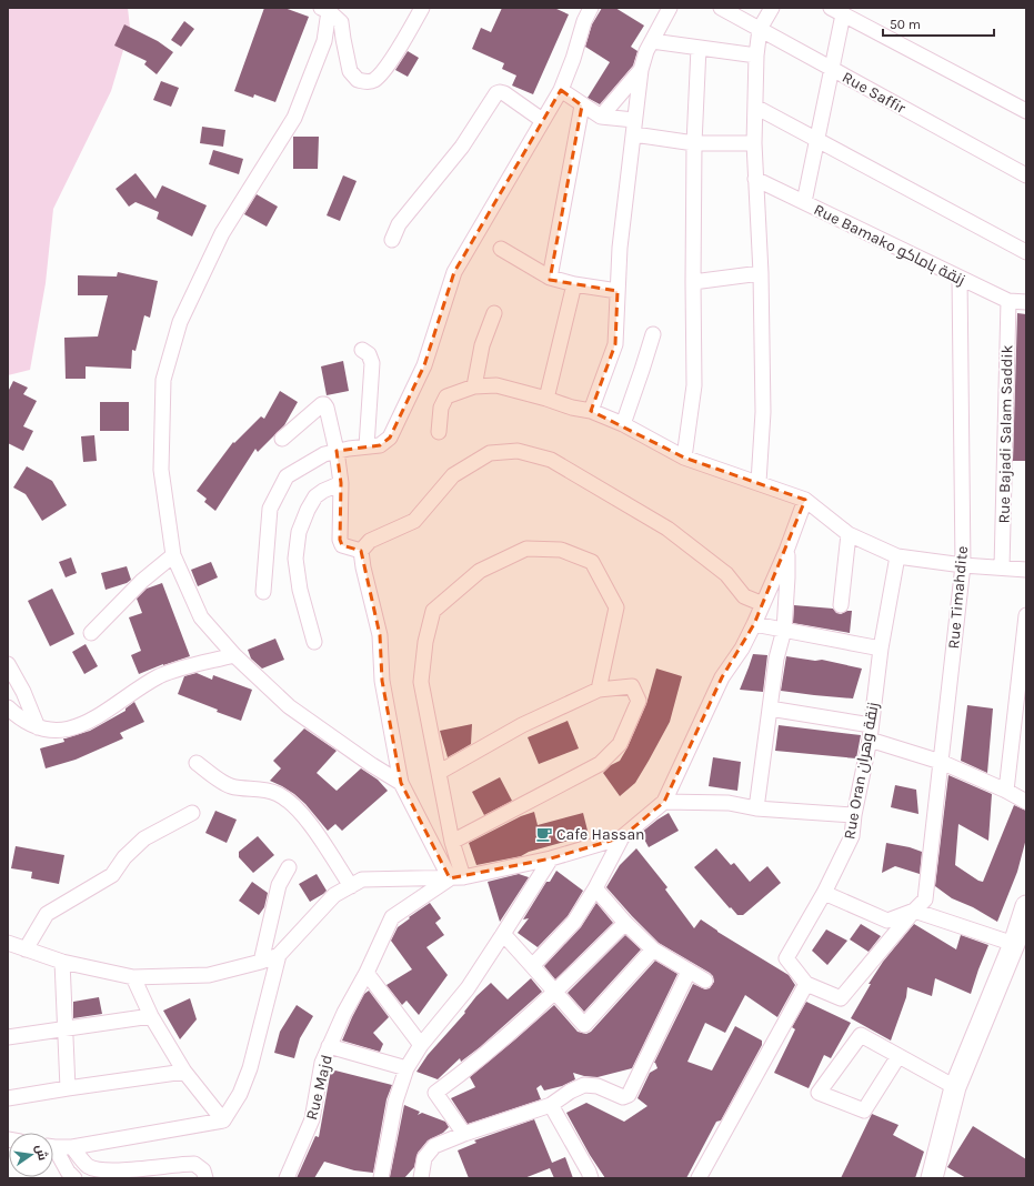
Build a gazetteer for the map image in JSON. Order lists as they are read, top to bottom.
{
  "streets": {
    "street": [
      "Rue Saffir",
      "Rue Bamako زنقة باماكو",
      "Rue Bajadi Salam Saddik",
      "Rue Timahdite",
      "Rue Oran زنقة وهران",
      "Rue Majd"
    ]
  },
  "crossings": [
    ["Rue Bamako زنقة باماكو", "Rue Bajadi Salam Saddik"],
    ["Rue Bamako زنقة باماكو", "Rue Timahdite"],
    ["Rue Timahdite", "Rue Oran زنقة وهران"]
  ],
  "places": {
    "cafe": ["Cafe Hassan"]
  },
  "scale_bar": "50 m",
  "north": "right"
}
